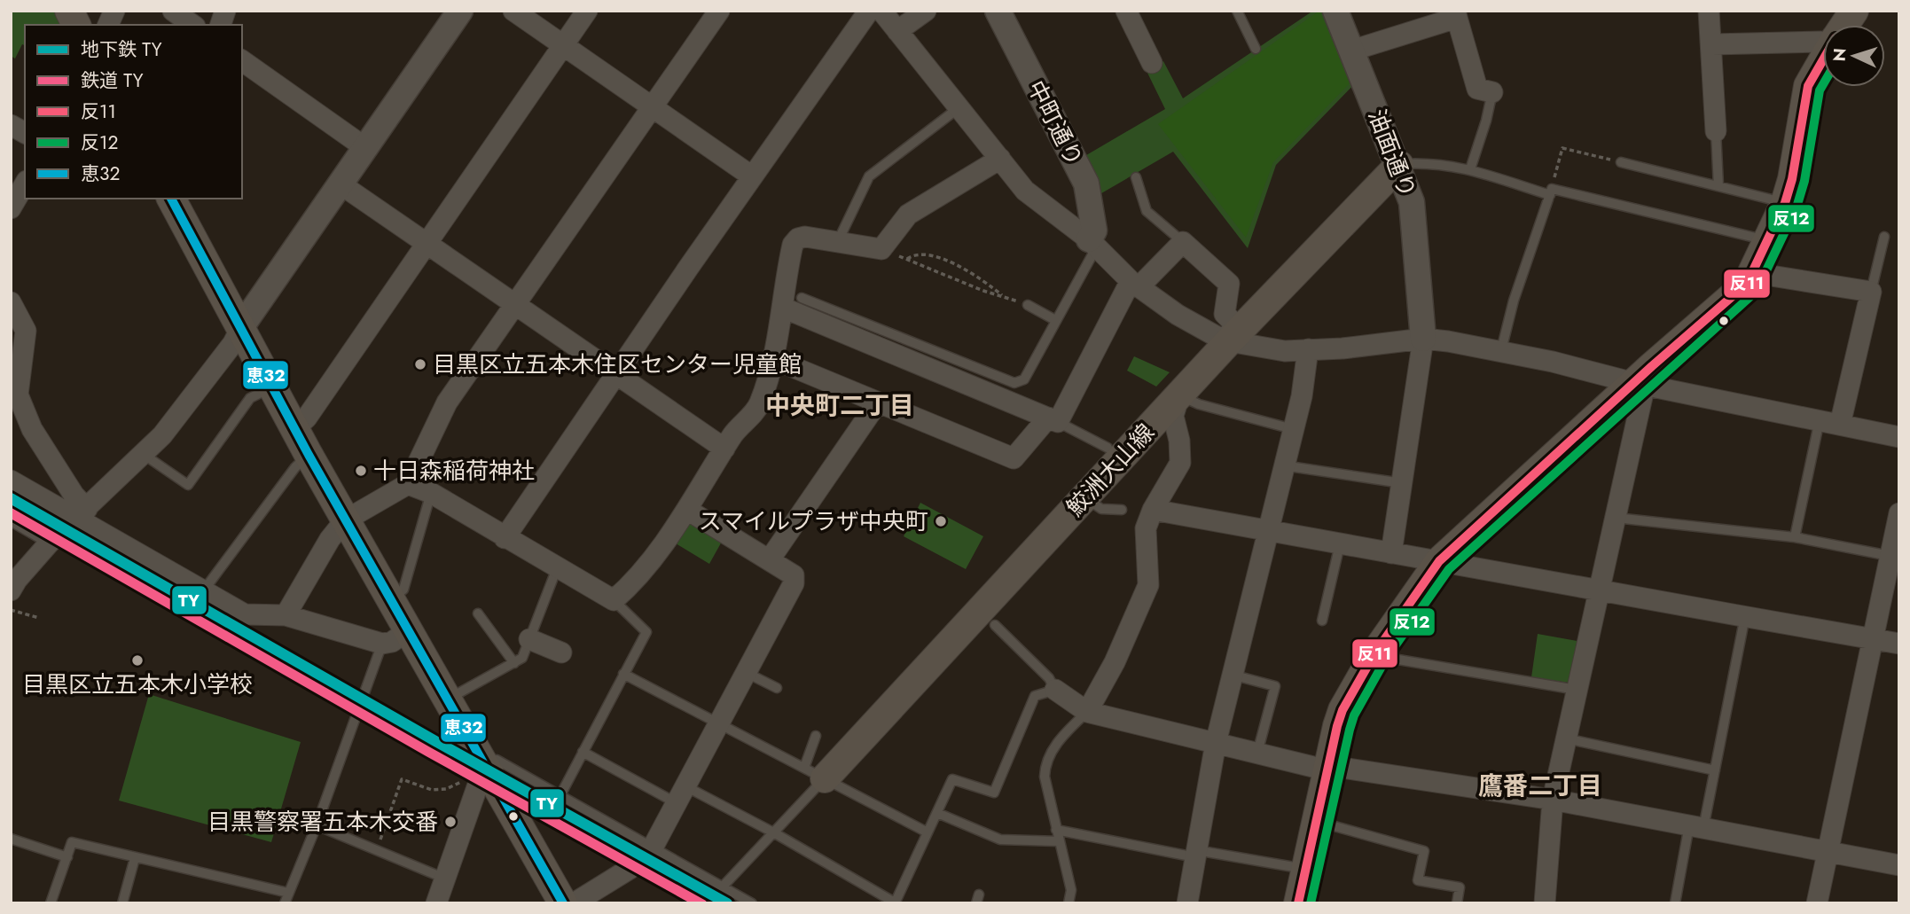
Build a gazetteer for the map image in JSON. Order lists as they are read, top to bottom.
{
  "streets": {
    "main road": ["鮫洲大山線"],
    "street": ["中町通り", "油面通り"]
  },
  "crossings": [
    ["油面通り", "鮫洲大山線"]
  ],
  "districts": ["中央町二丁目", "鷹番二丁目"],
  "places": [
    "目黒区立五本木住区センター児童館",
    "十日森稲荷神社",
    "スマイルプラザ中央町",
    "目黒区立五本木小学校",
    "目黒警察署五本木交番"
  ],
  "lines": [
    "transit line 反11",
    "transit line 反12",
    "transit line 恵32",
    "metro line TY",
    "rail line TY"
  ],
  "legend": [
    "地下鉄 TY",
    "鉄道 TY",
    "反11",
    "反12",
    "恵32"
  ],
  "north": "left"
}
